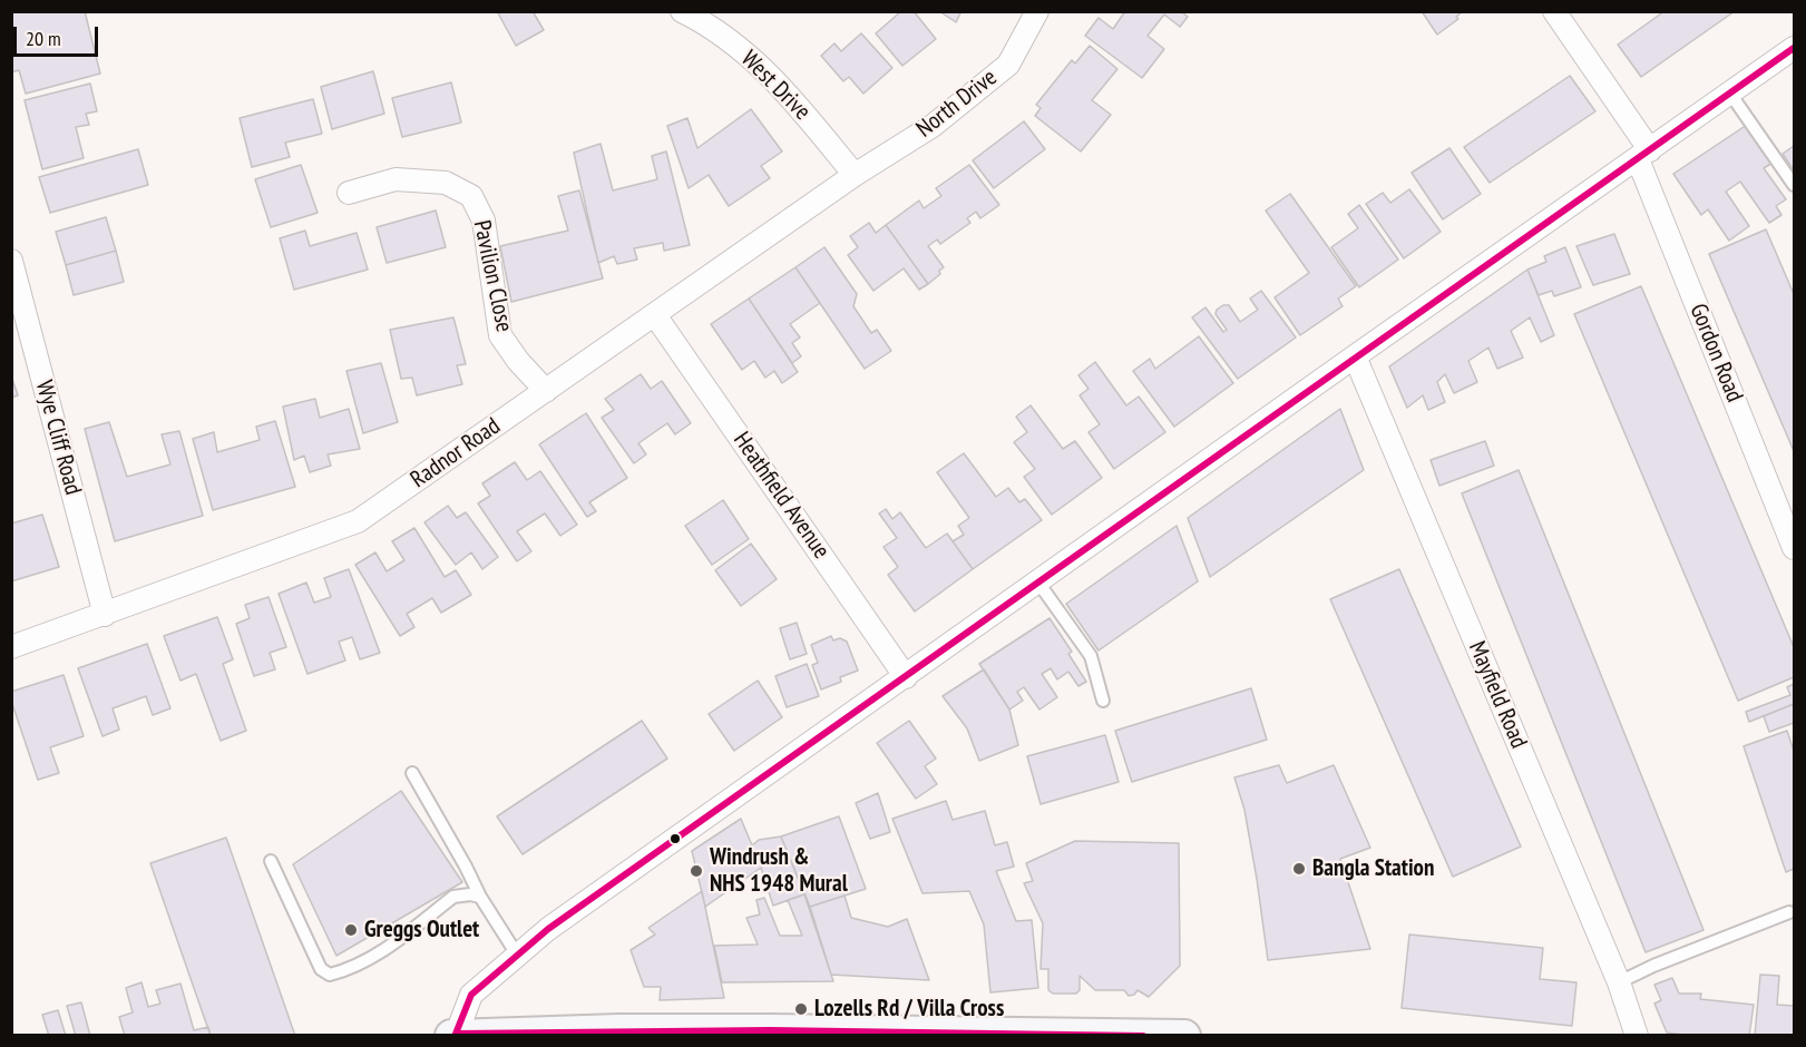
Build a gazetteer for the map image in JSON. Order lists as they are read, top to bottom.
{
  "streets": {
    "street": [
      "West Drive",
      "North Drive",
      "Pavilion Close",
      "Gordon Road",
      "Wye Cliff Road",
      "Radnor Road",
      "Heathfield Avenue",
      "Mayfield Road"
    ]
  },
  "crossings": [
    ["West Drive", "North Drive"],
    ["West Drive", "Radnor Road"],
    ["North Drive", "Radnor Road"],
    ["Pavilion Close", "Radnor Road"],
    ["Wye Cliff Road", "Radnor Road"],
    ["Radnor Road", "Heathfield Avenue"]
  ],
  "places": [
    "Bangla Station",
    "Windrush & NHS 1948 Mural",
    "Greggs Outlet",
    "Lozells Rd / Villa Cross"
  ],
  "scale_bar": "20 m"
}
